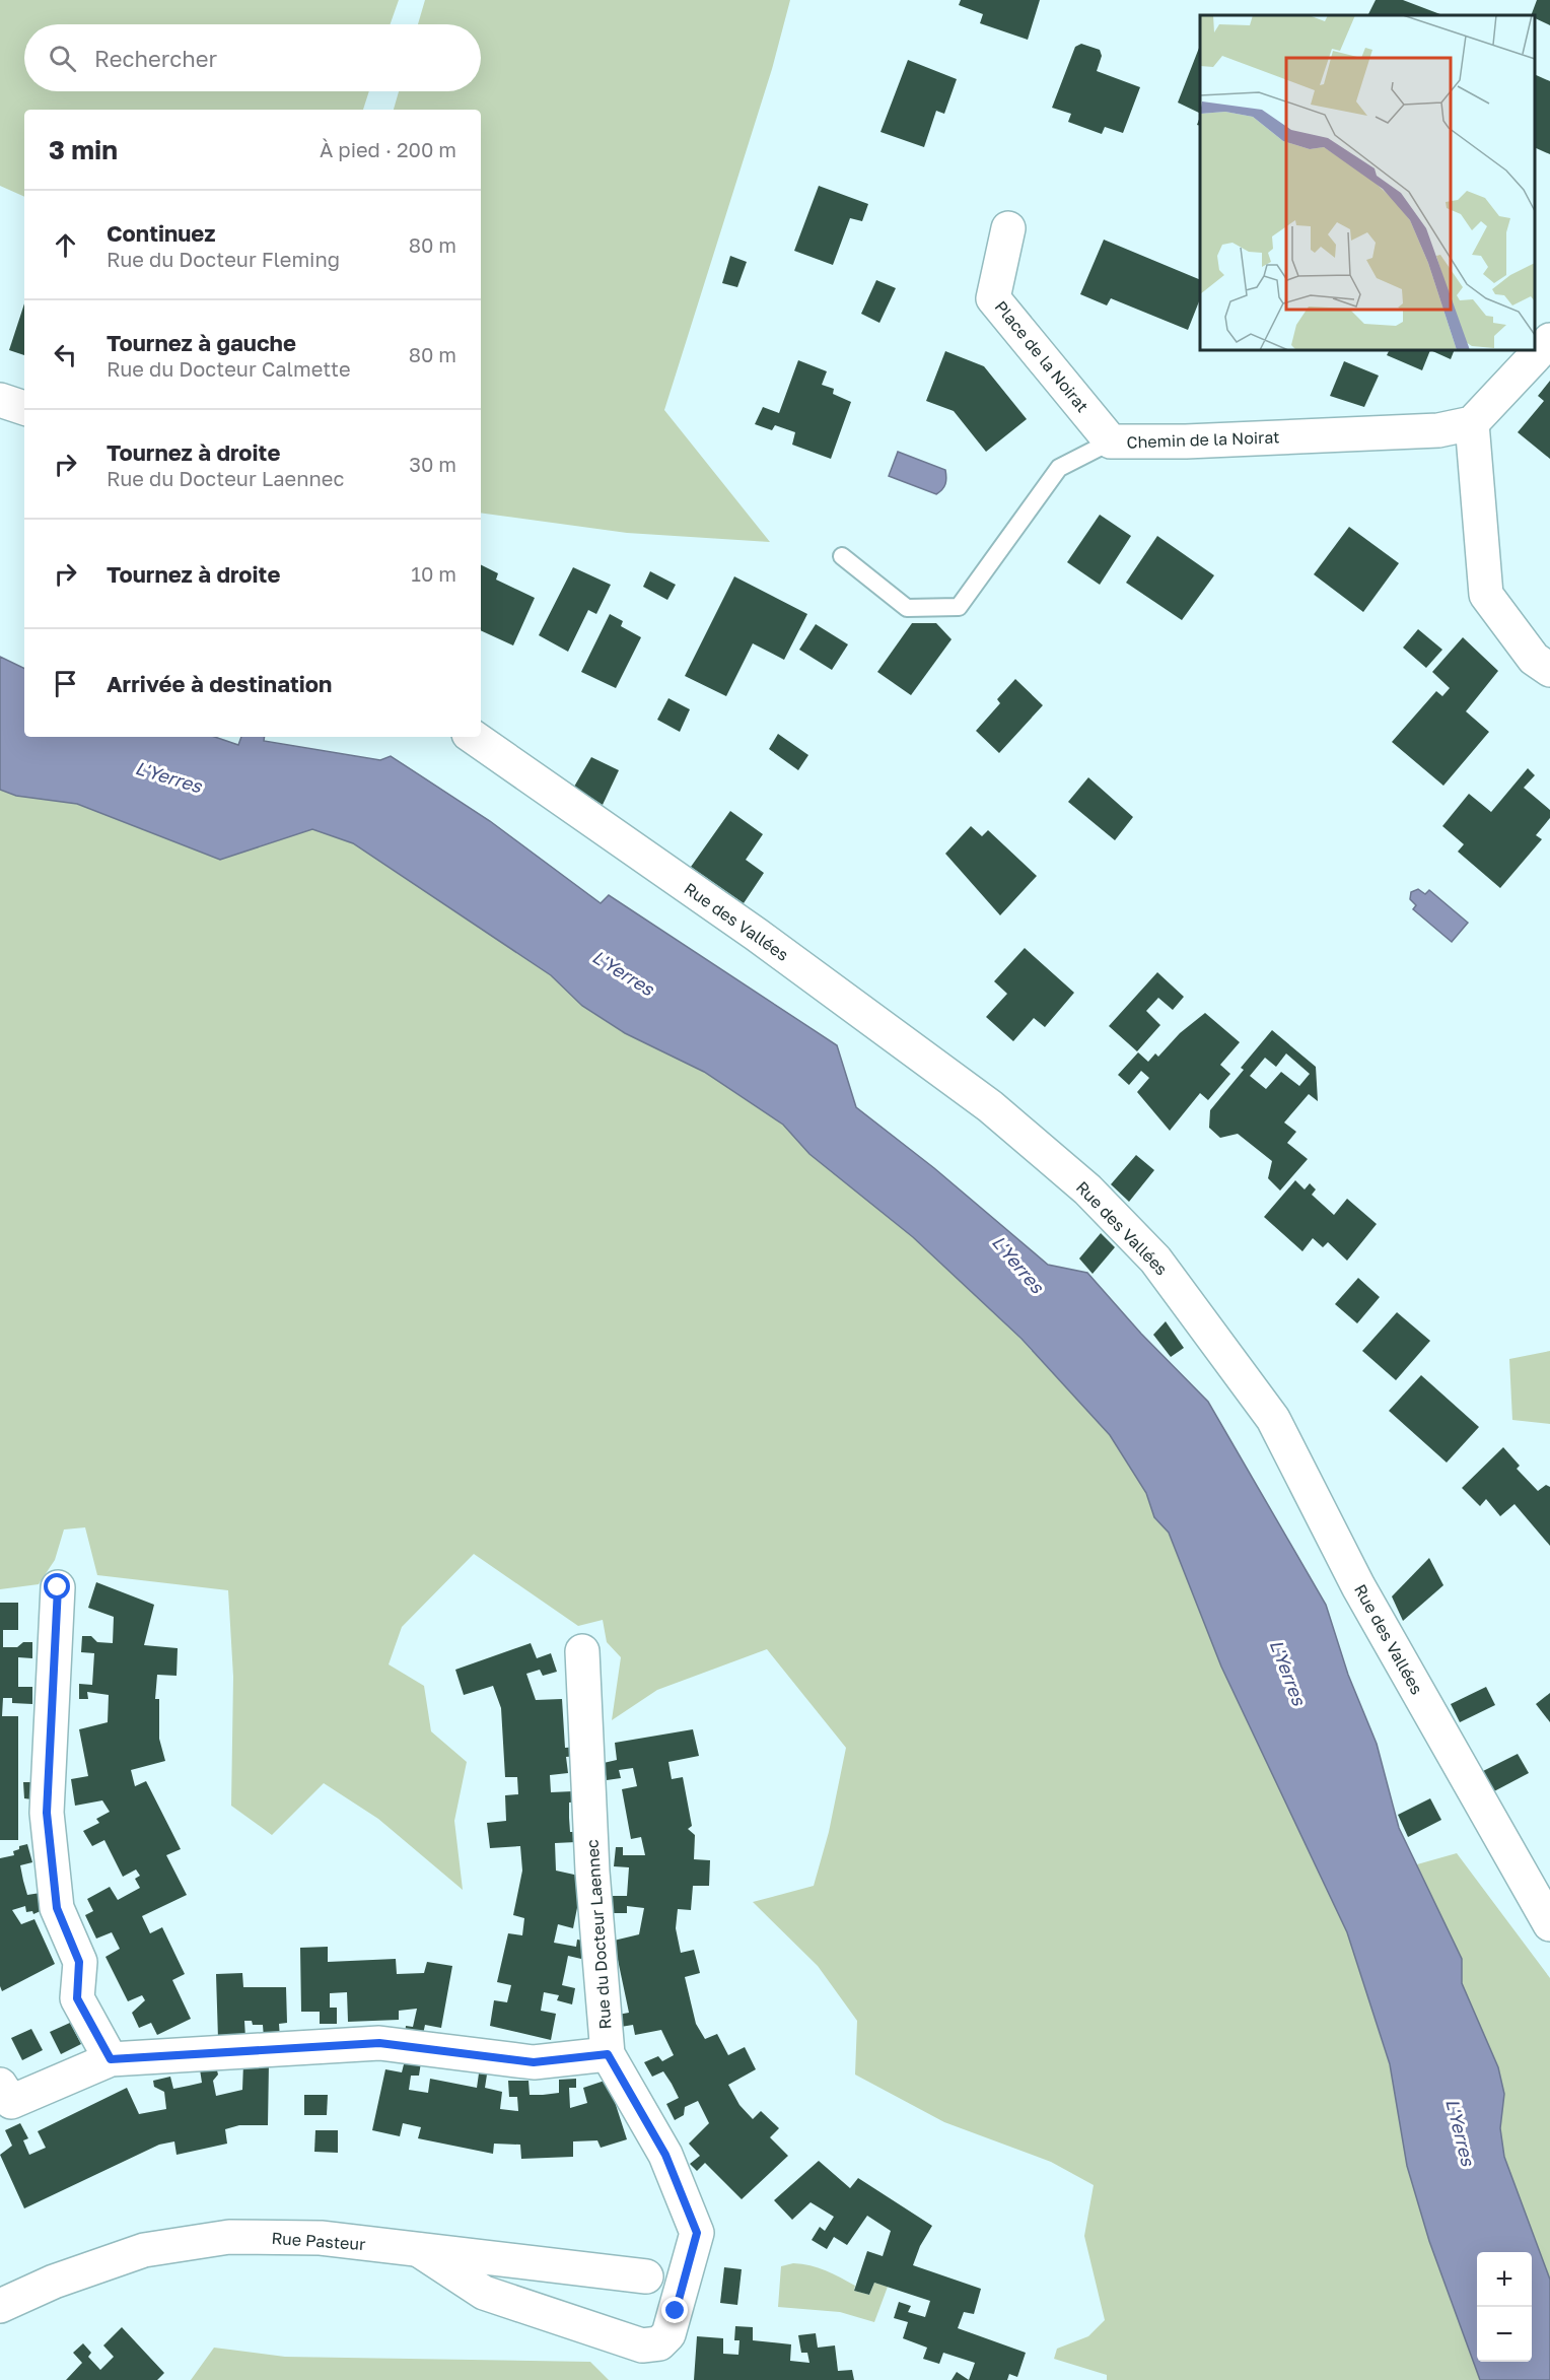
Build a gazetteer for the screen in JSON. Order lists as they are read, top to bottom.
{
  "streets": {
    "street": [
      "Place de la Noirat",
      "Chemin de la Noirat",
      "Rue des Vallées",
      "Rue du Docteur Laennec",
      "Rue Pasteur"
    ]
  },
  "crossings": [
    ["Place de la Noirat", "Chemin de la Noirat"],
    ["Rue du Docteur Laennec", "Rue Pasteur"]
  ],
  "water": ["L'Yerres"],
  "page": {
    "search": "Rechercher",
    "heading": ["3 min", "À pied · 200 m"],
    "list": [
      ["Continuez", "Rue du Docteur Fleming", "80 m"],
      ["Tournez à gauche", "Rue du Docteur Calmette", "80 m"],
      ["Tournez à droite", "Rue du Docteur Laennec", "30 m"],
      ["Tournez à droite", "10 m"],
      "Arrivée à destination"
    ],
    "map_buttons": ["+", "−"]
  }
}
